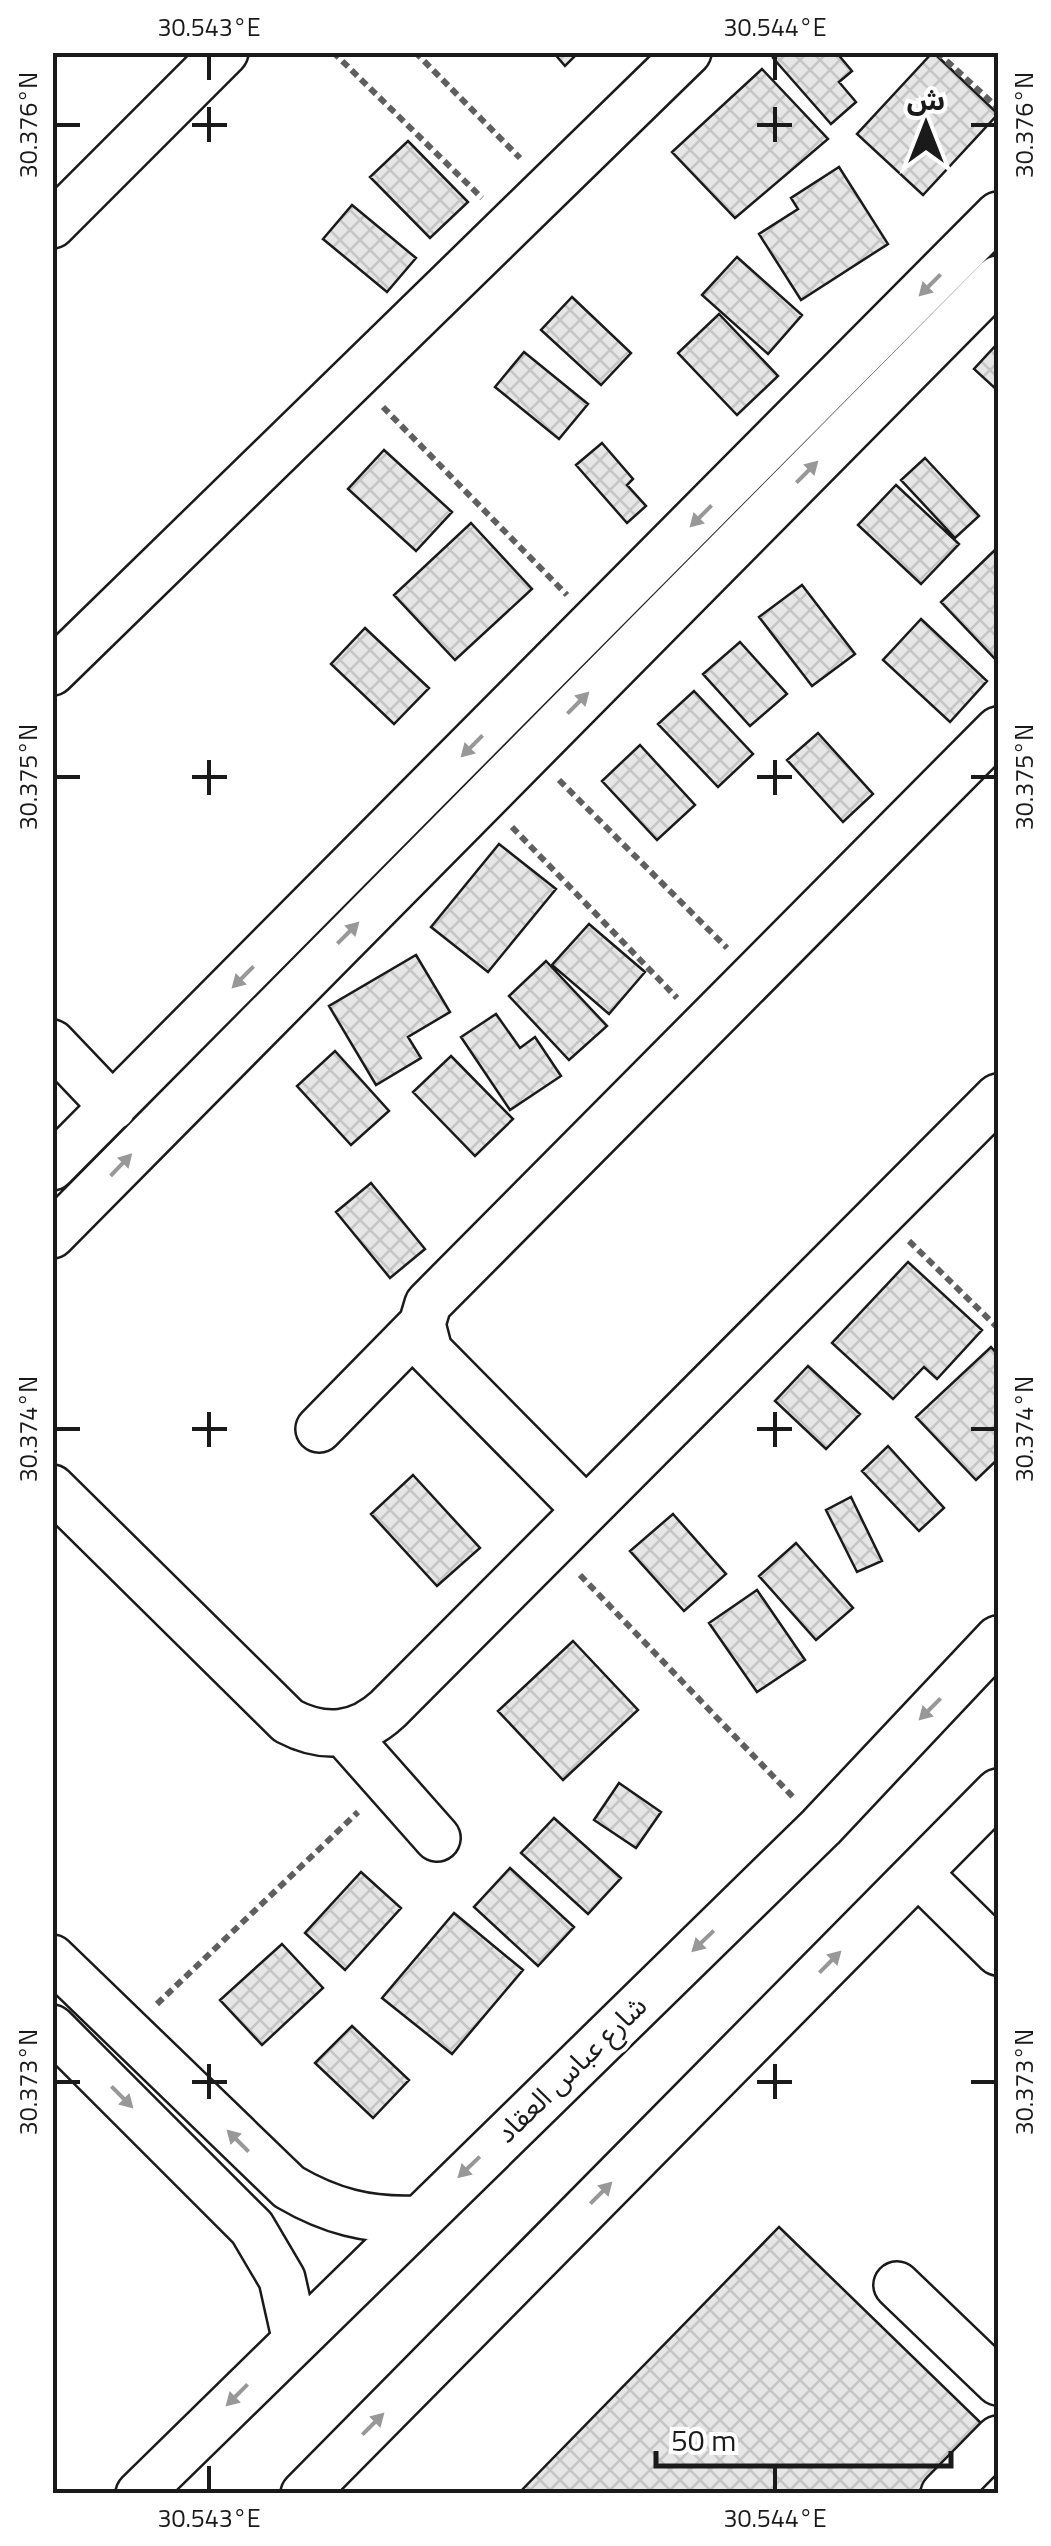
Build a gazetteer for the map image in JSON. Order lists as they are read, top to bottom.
{
  "streets": {
    "street": ["شارع عباس العقاد"]
  },
  "scale_bar": "50 m",
  "north": "top",
  "coordinates": [
    "30.543°E",
    "30.544°E",
    "30.376°N",
    "30.375°N",
    "30.374°N",
    "30.373°N"
  ]
}
